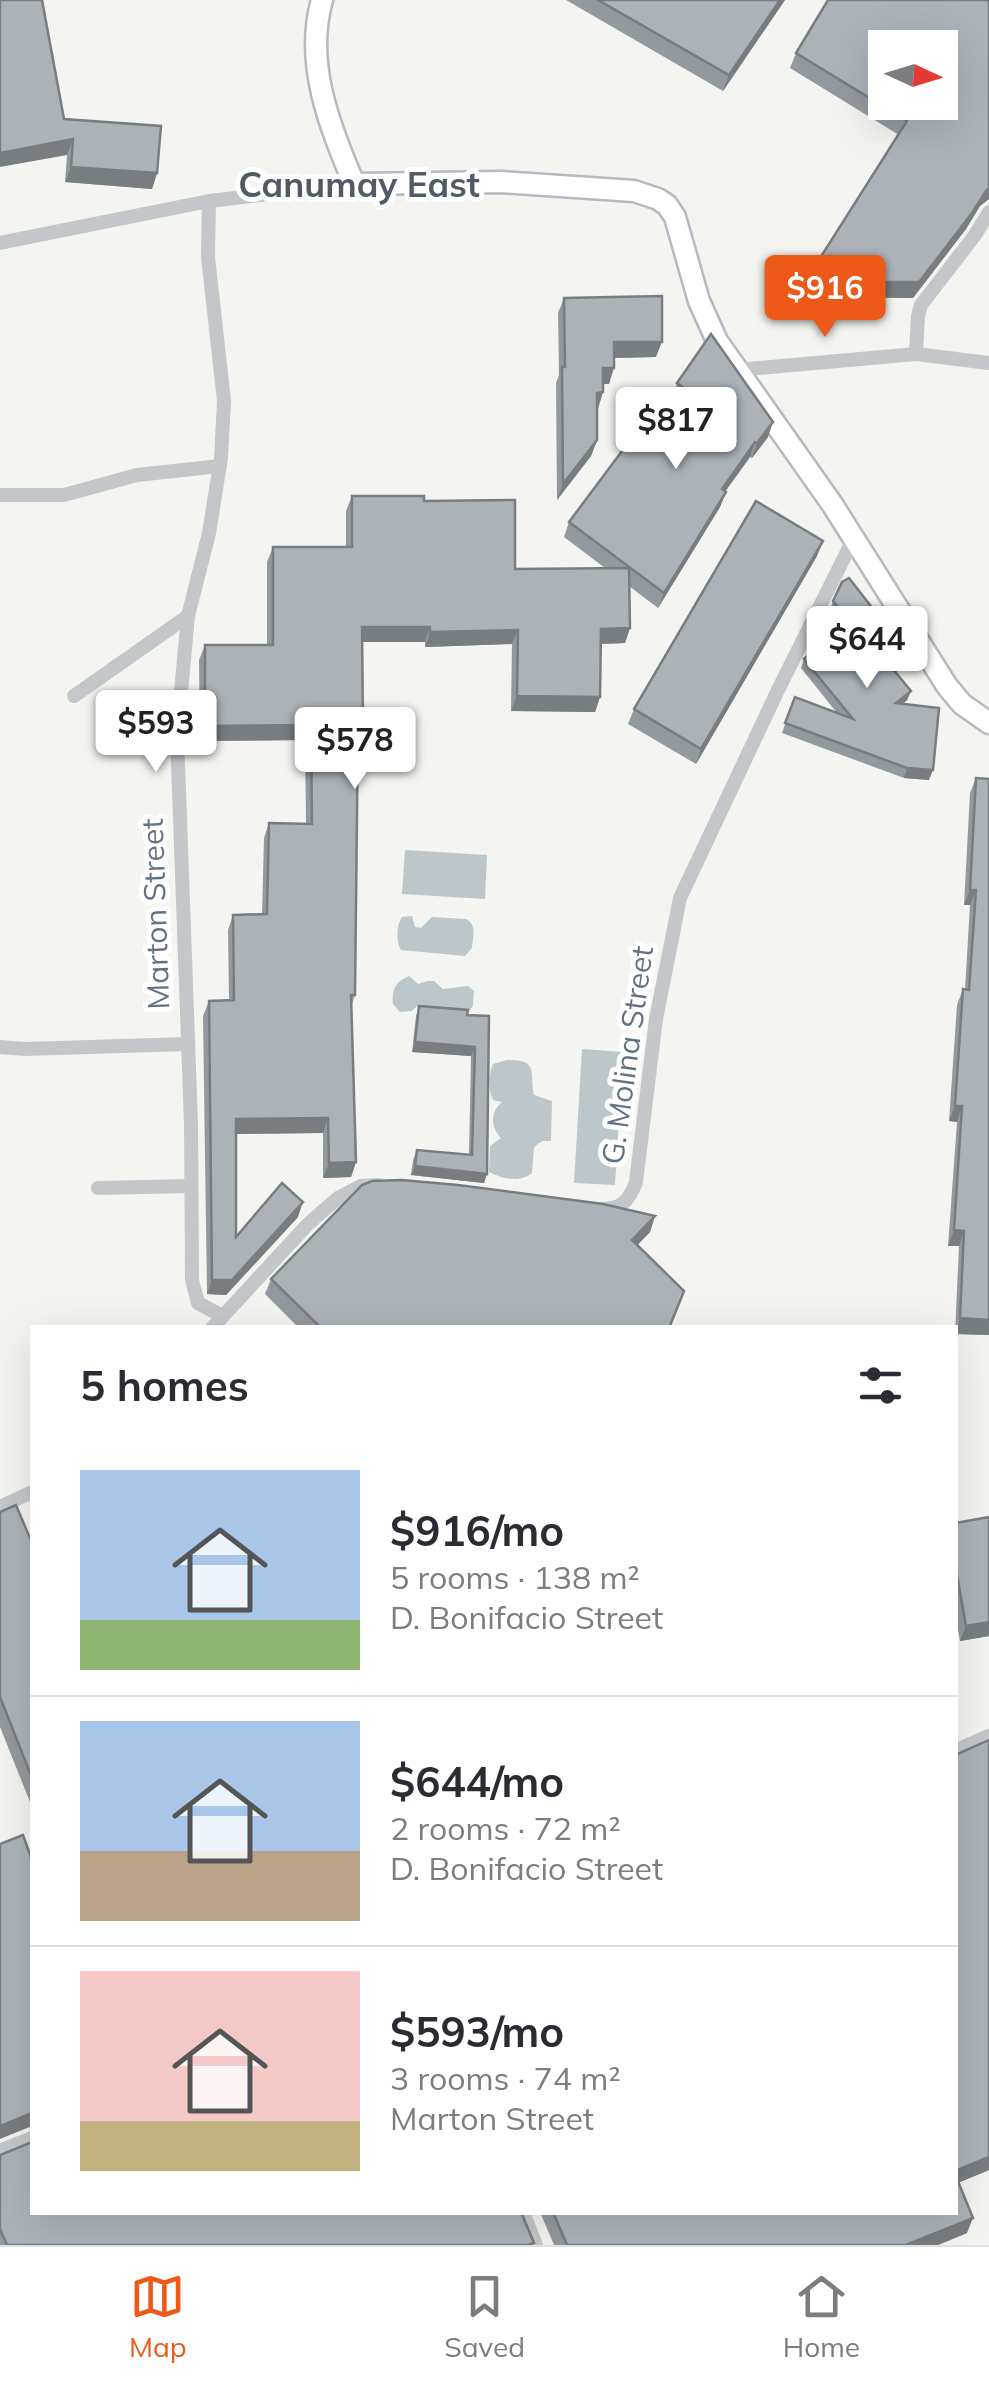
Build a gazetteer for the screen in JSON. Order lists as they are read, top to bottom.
{
  "streets": {
    "street": ["Marton Street", "G. Molina Street"]
  },
  "districts": ["Canumay East"],
  "north": "right",
  "page": {
    "price": [
      "$916",
      "$817",
      "$644",
      "$593",
      "$578"
    ],
    "heading": "5 homes",
    "list": [
      {
        "name": "$916/mo",
        "note": "5 rooms · 138 m² · D. Bonifacio Street"
      },
      {
        "name": "$644/mo",
        "note": "2 rooms · 72 m² · D. Bonifacio Street"
      },
      {
        "name": "$593/mo",
        "note": "3 rooms · 74 m² · Marton Street"
      }
    ],
    "tabs": ["Map", "Saved", "Home"]
  }
}
